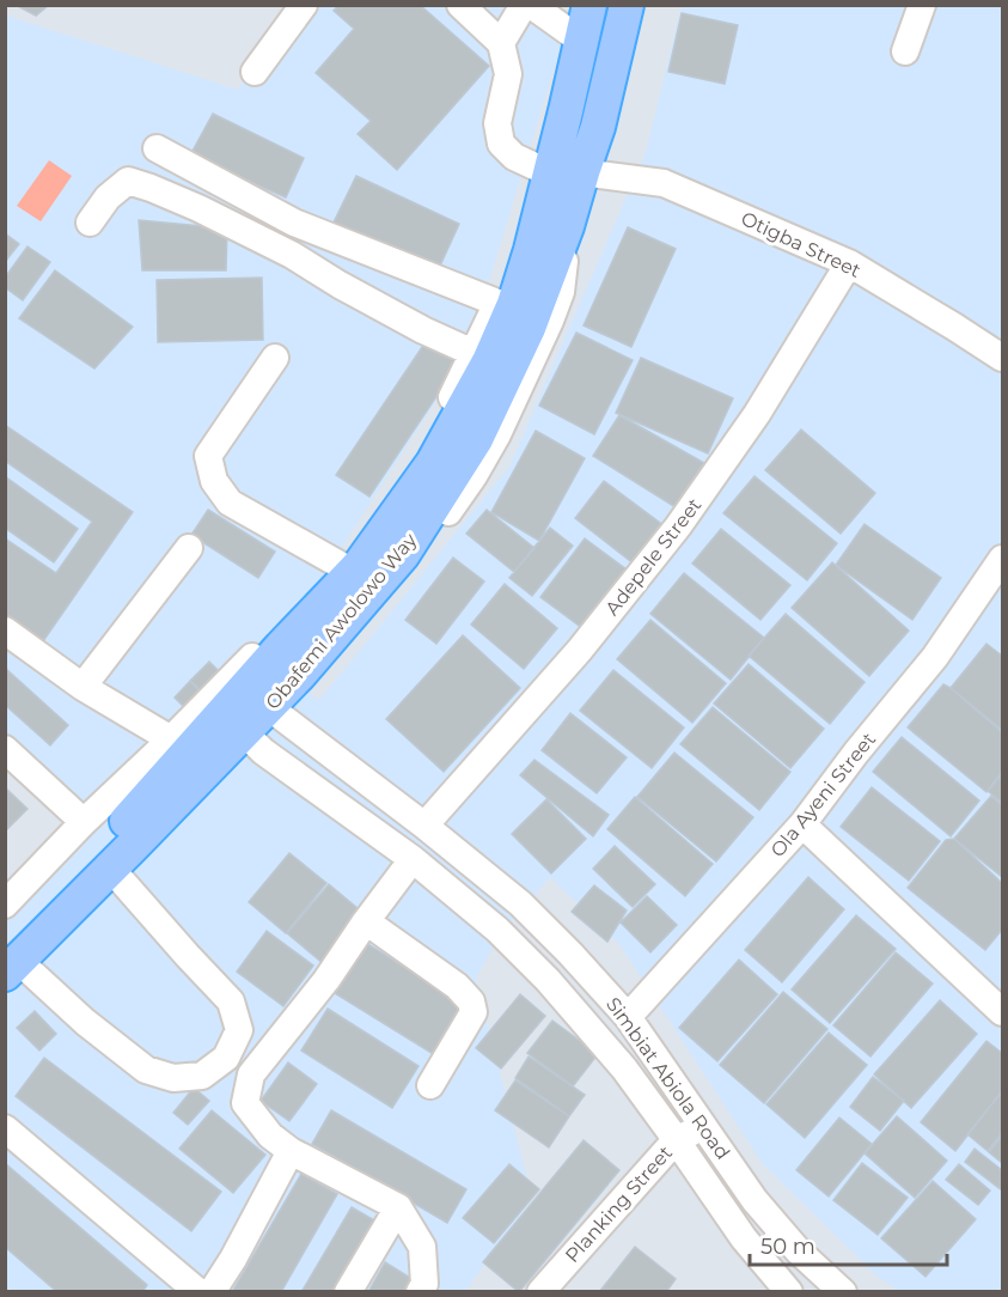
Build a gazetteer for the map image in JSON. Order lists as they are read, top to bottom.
{
  "streets": {
    "main road": ["Obafemi Awolowo Way"],
    "street": [
      "Otigba Street",
      "Adepele Street",
      "Ola Ayeni Street",
      "Simbiat Abiola Road",
      "Planking Street"
    ]
  },
  "crossings": [
    ["Otigba Street", "Adepele Street"],
    ["Otigba Street", "Obafemi Awolowo Way"],
    ["Adepele Street", "Simbiat Abiola Road"],
    ["Ola Ayeni Street", "Simbiat Abiola Road"],
    ["Simbiat Abiola Road", "Planking Street"]
  ],
  "scale_bar": "50 m"
}
